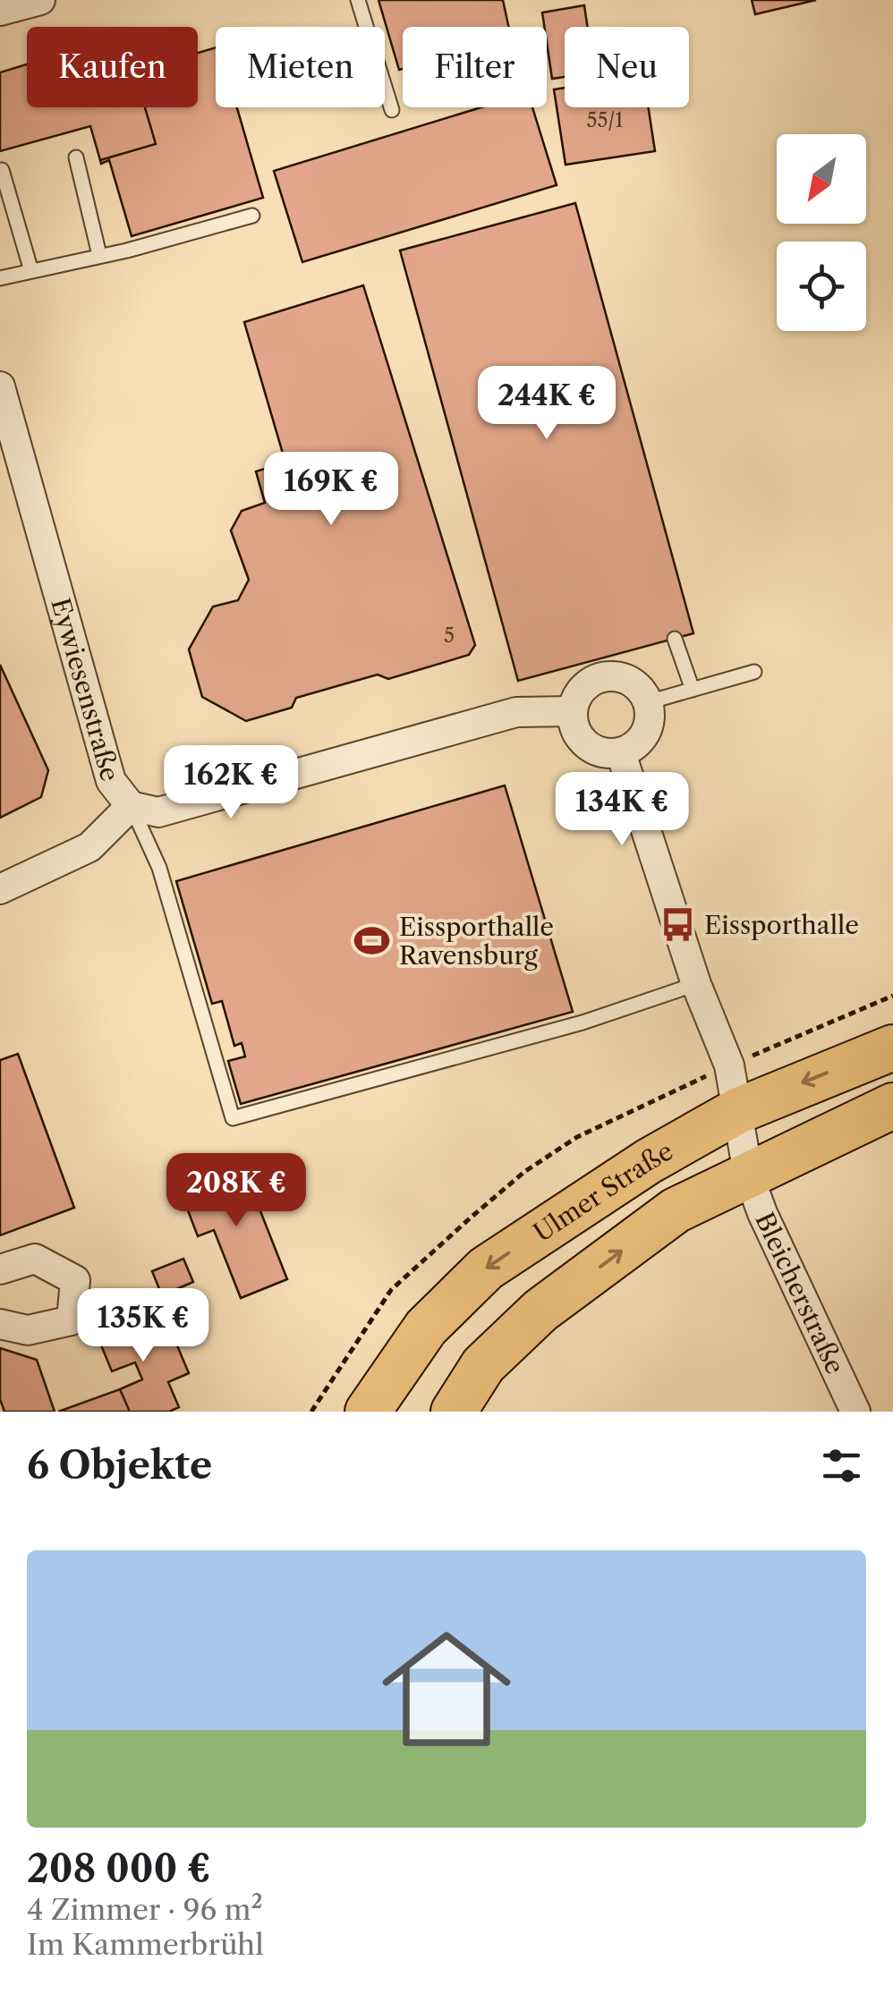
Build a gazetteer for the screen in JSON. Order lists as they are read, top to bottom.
{
  "streets": {
    "main road": ["Ulmer Straße"],
    "street": ["Eywiesenstraße", "Bleicherstraße"]
  },
  "crossings": [
    ["Ulmer Straße", "Bleicherstraße"]
  ],
  "places": {
    "bus stop": ["Eissporthalle"],
    "sports": ["Eissporthalle Ravensburg"]
  },
  "house_numbers": ["55/1", "5"],
  "north": "bottom left",
  "page": {
    "chip": [
      "Kaufen",
      "Mieten",
      "Filter",
      "Neu"
    ],
    "price": [
      "244K €",
      "169K €",
      "162K €",
      "134K €",
      "208K €",
      "135K €"
    ],
    "heading": "6 Objekte",
    "list": [
      {
        "name": "208 000 €",
        "note": "4 Zimmer · 96 m² · Im Kammerbrühl"
      }
    ]
  }
}
